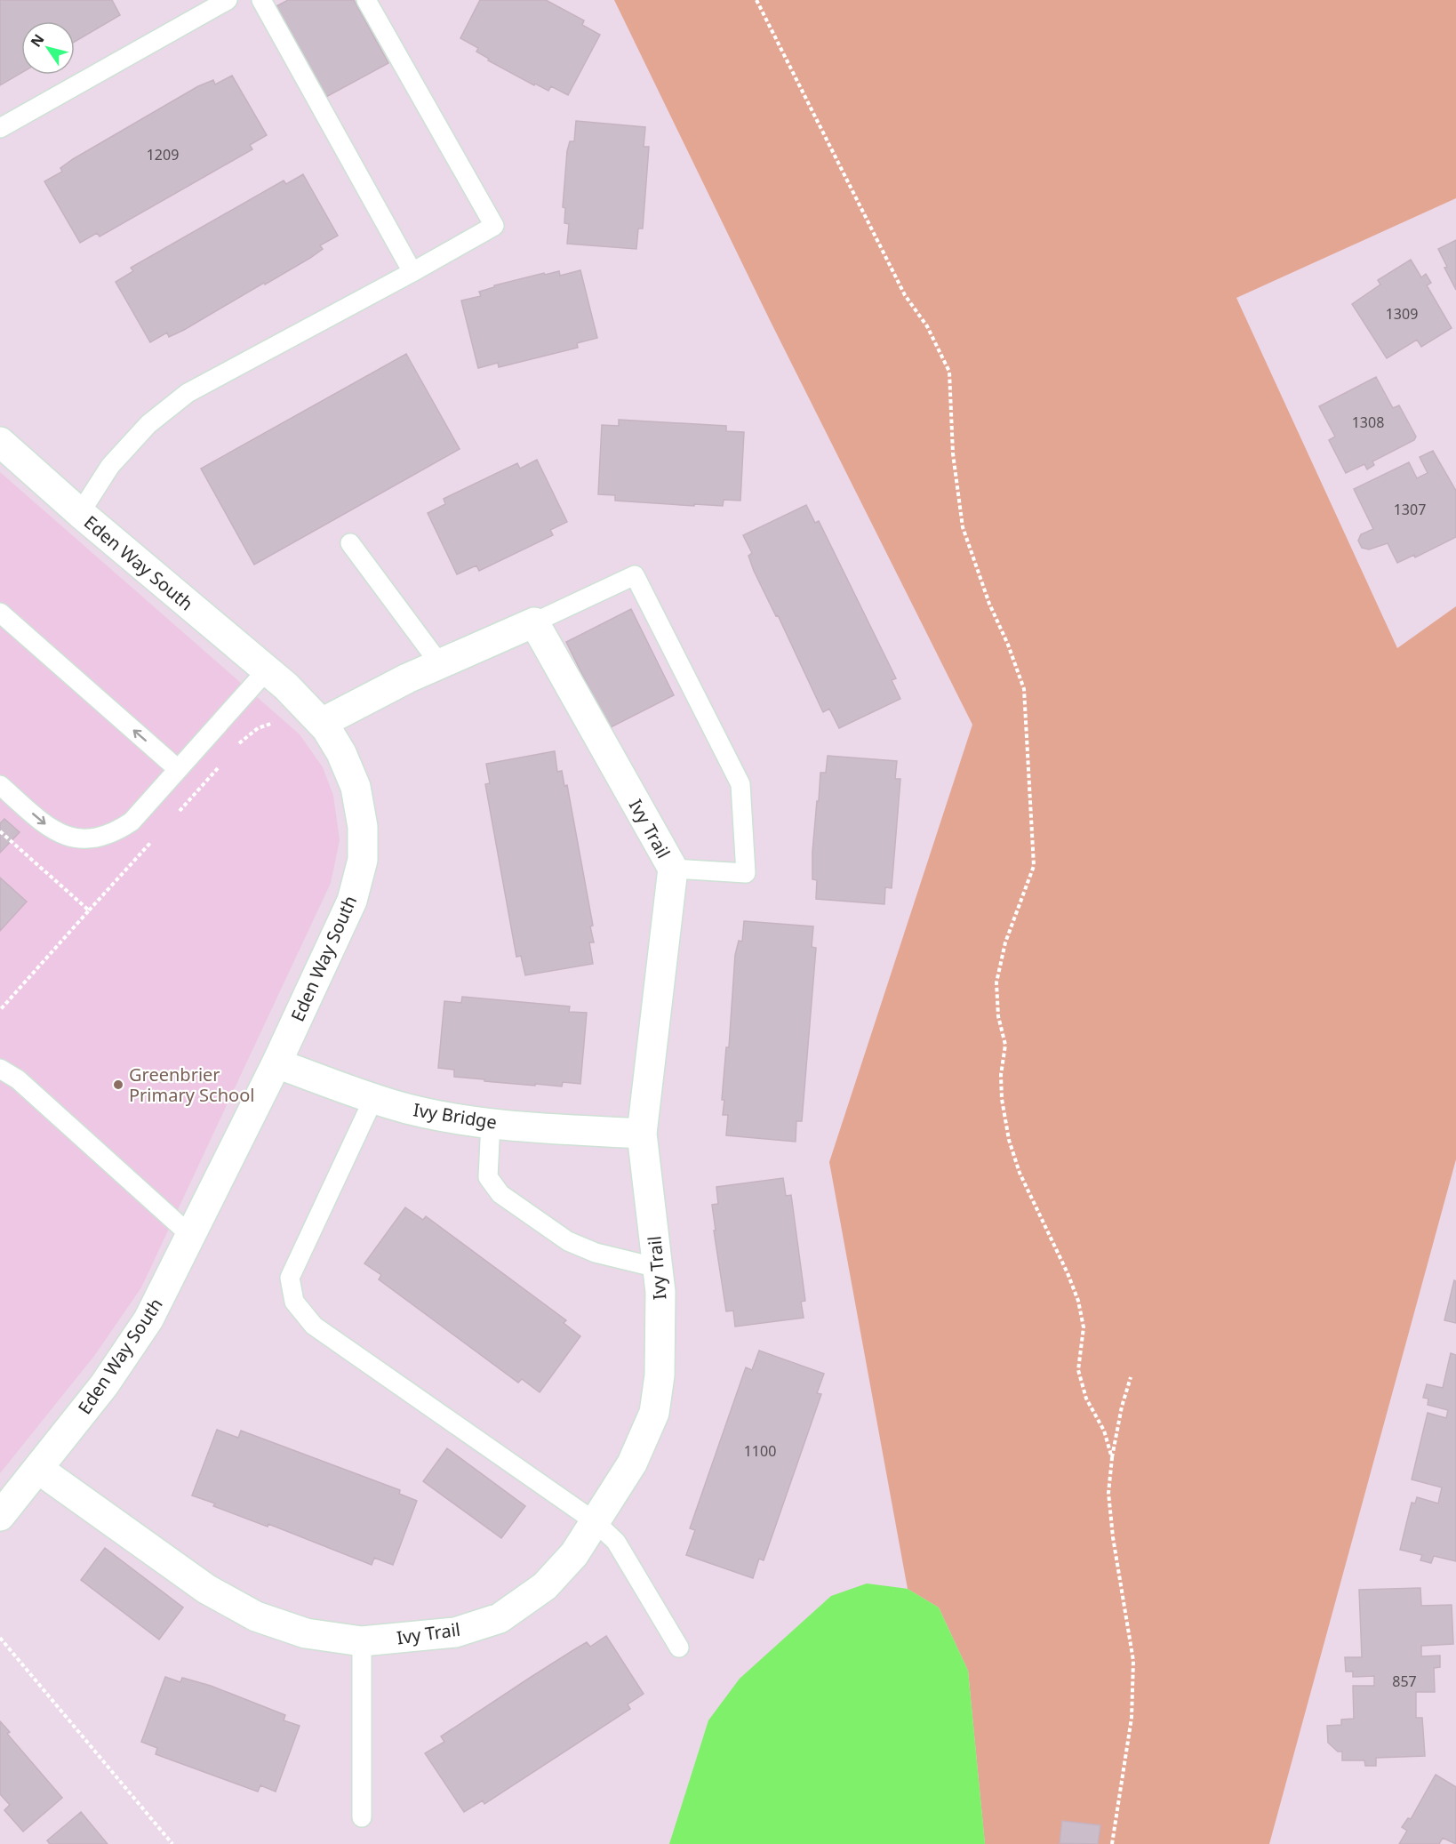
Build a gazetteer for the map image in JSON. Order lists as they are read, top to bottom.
{
  "streets": {
    "street": ["Eden Way South", "Ivy Trail", "Ivy Bridge"]
  },
  "crossings": [
    ["Eden Way South", "Ivy Trail"],
    ["Eden Way South", "Ivy Bridge"],
    ["Ivy Trail", "Ivy Bridge"]
  ],
  "places": ["Greenbrier Primary School"],
  "house_numbers": [
    "1209",
    "1309",
    "1308",
    "1307",
    "1100",
    "857"
  ],
  "north": "top left"
}
